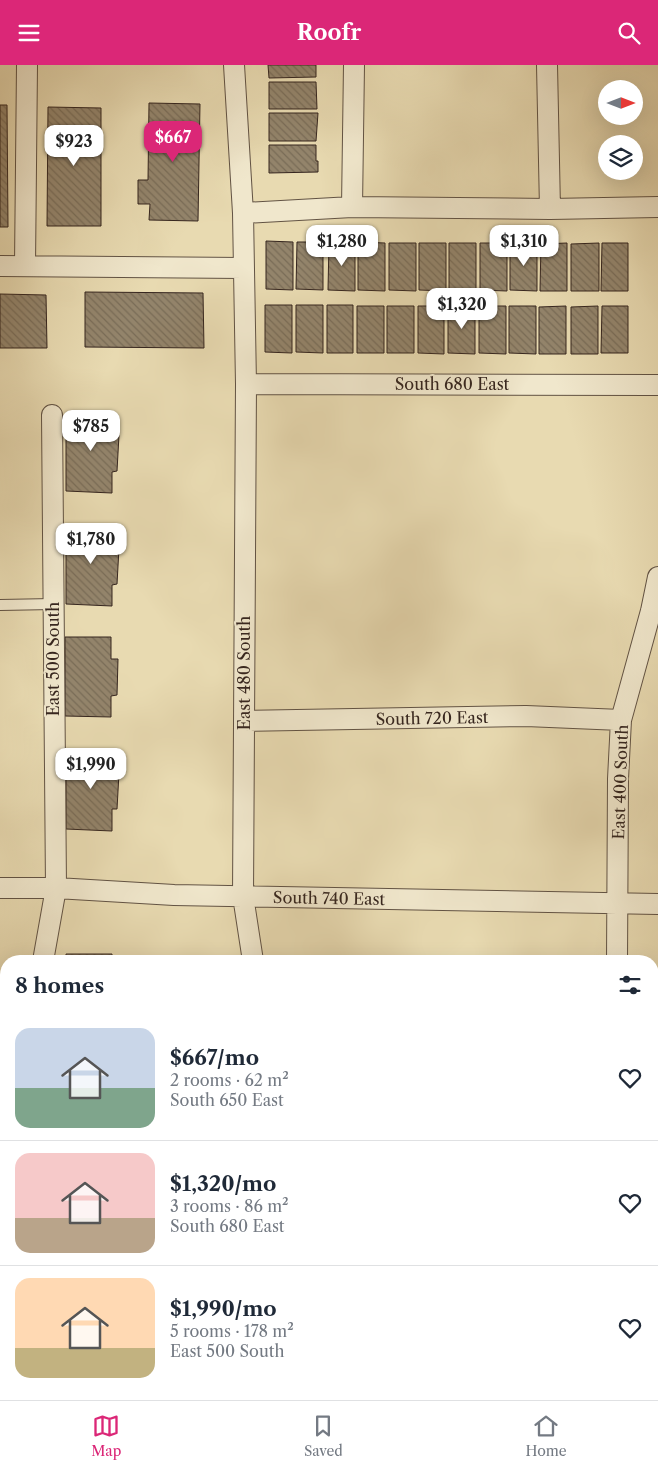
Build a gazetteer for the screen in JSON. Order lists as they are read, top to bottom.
{
  "streets": {
    "street": [
      "South 680 East",
      "East 500 South",
      "East 480 South",
      "South 720 East",
      "East 400 South",
      "South 740 East"
    ]
  },
  "crossings": [
    ["South 680 East", "East 480 South"],
    ["East 500 South", "South 740 East"],
    ["East 480 South", "South 720 East"],
    ["East 480 South", "South 740 East"],
    ["South 720 East", "East 400 South"],
    ["East 400 South", "South 740 East"]
  ],
  "north": "right",
  "page": {
    "header": "Roofr",
    "price": [
      "$667",
      "$923",
      "$1,280",
      "$1,310",
      "$1,320",
      "$785",
      "$1,780",
      "$1,990"
    ],
    "heading": "8 homes",
    "list": [
      {
        "name": "$667/mo",
        "note": "2 rooms · 62 m² · South 650 East"
      },
      {
        "name": "$1,320/mo",
        "note": "3 rooms · 86 m² · South 680 East"
      },
      {
        "name": "$1,990/mo",
        "note": "5 rooms · 178 m² · East 500 South"
      }
    ],
    "tabs": ["Map", "Saved", "Home"]
  }
}
